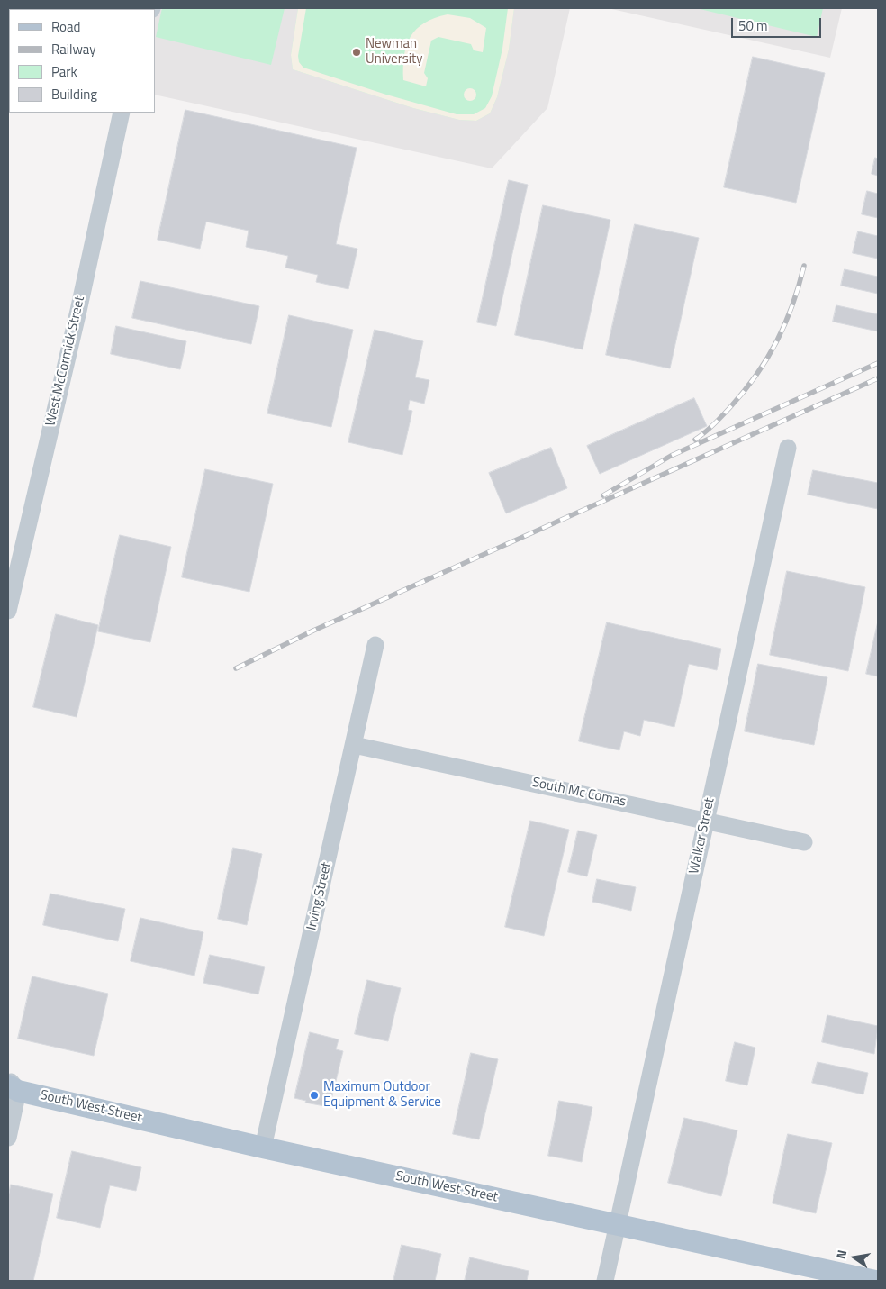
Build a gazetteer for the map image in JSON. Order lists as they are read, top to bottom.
{
  "streets": {
    "main road": ["South West Street"],
    "street": [
      "West McCormick Street",
      "South Mc Comas",
      "Walker Street",
      "Irving Street"
    ]
  },
  "crossings": [
    ["South Mc Comas", "Walker Street"],
    ["South Mc Comas", "Irving Street"],
    ["Walker Street", "South West Street"],
    ["Irving Street", "South West Street"]
  ],
  "places": ["Newman University", "Maximum Outdoor Equipment & Service"],
  "legend": [
    "Road",
    "Railway",
    "Park",
    "Building"
  ],
  "scale_bar": "50 m",
  "north": "left"
}
